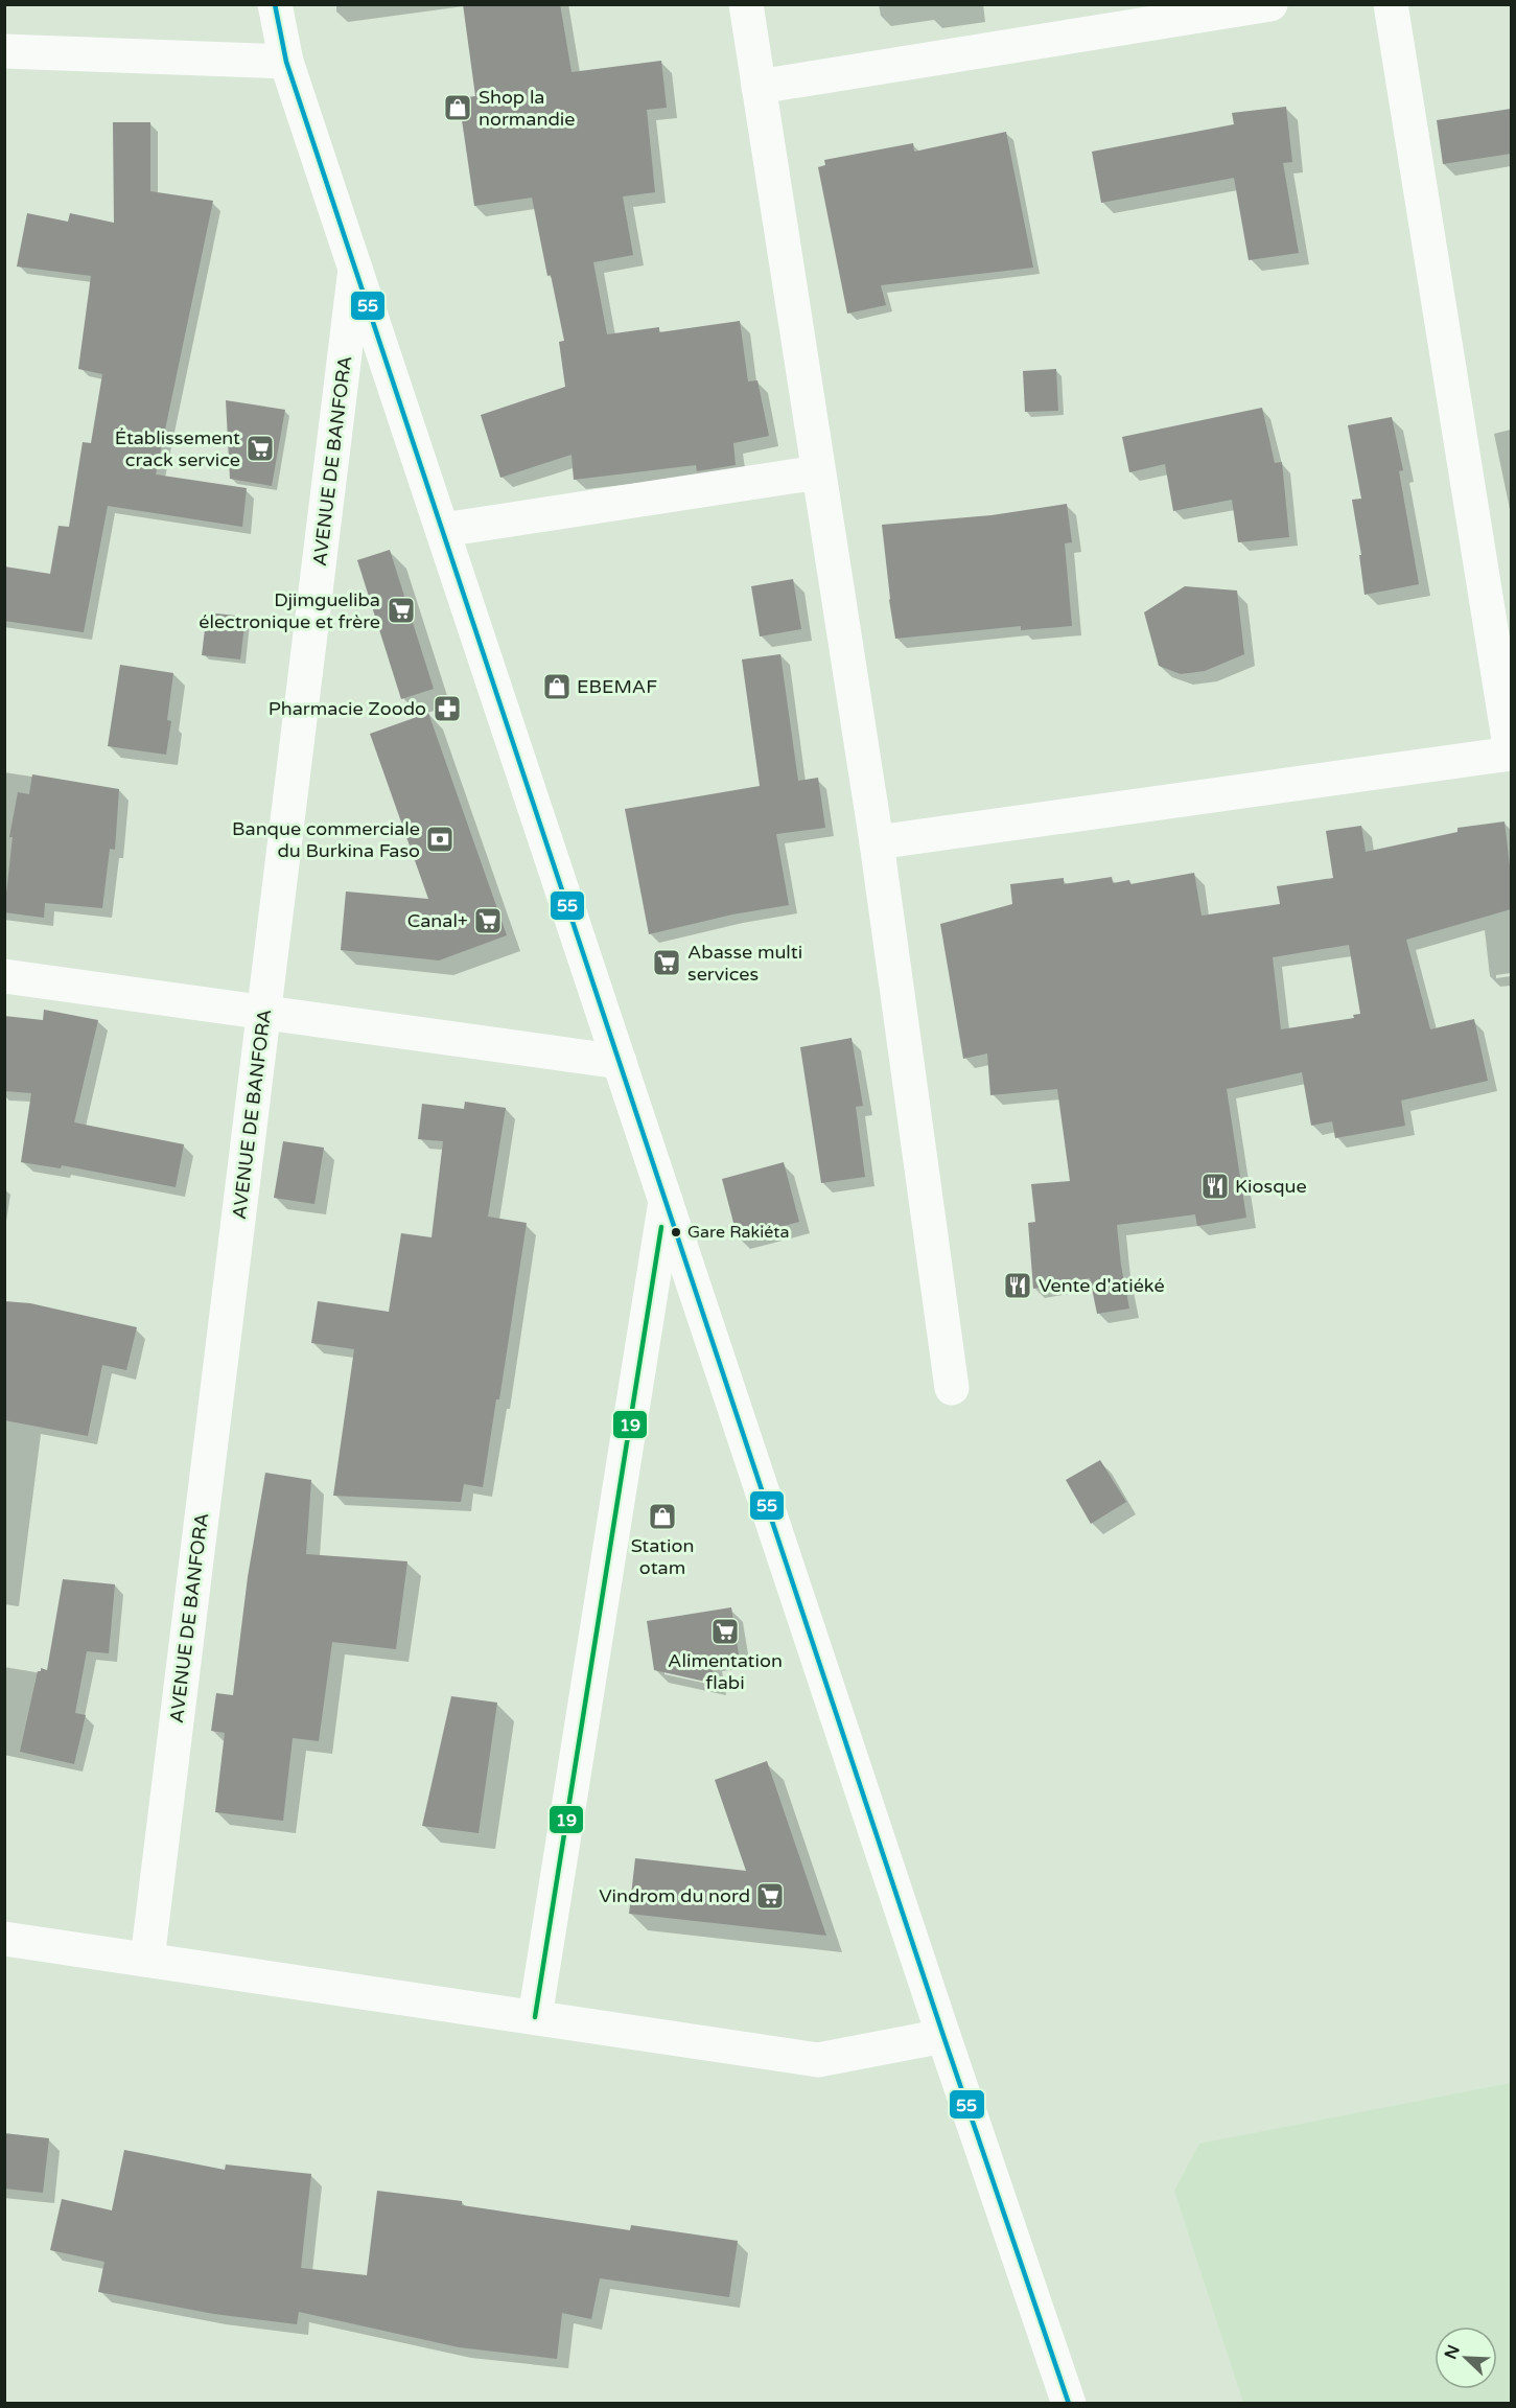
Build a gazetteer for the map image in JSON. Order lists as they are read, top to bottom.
{
  "streets": {
    "street": ["AVENUE DE BANFORA"]
  },
  "places": {
    "shop": ["Shop la normandie", "EBEMAF", "Station otam"],
    "supermarket": [
      "Établissement crack service",
      "Djimgueliba électronique et frère",
      "Canal+",
      "Abasse multi services",
      "Alimentation flabi",
      "Vindrom du nord"
    ],
    "pharmacy": ["Pharmacie Zoodo"],
    "bank": ["Banque commerciale du Burkina Faso"],
    "restaurant": ["Kiosque", "Vente d'atiéké"],
    "other": ["Gare Rakiéta"]
  },
  "lines": ["transit line 55", "transit line 19"],
  "north": "top left"
}
